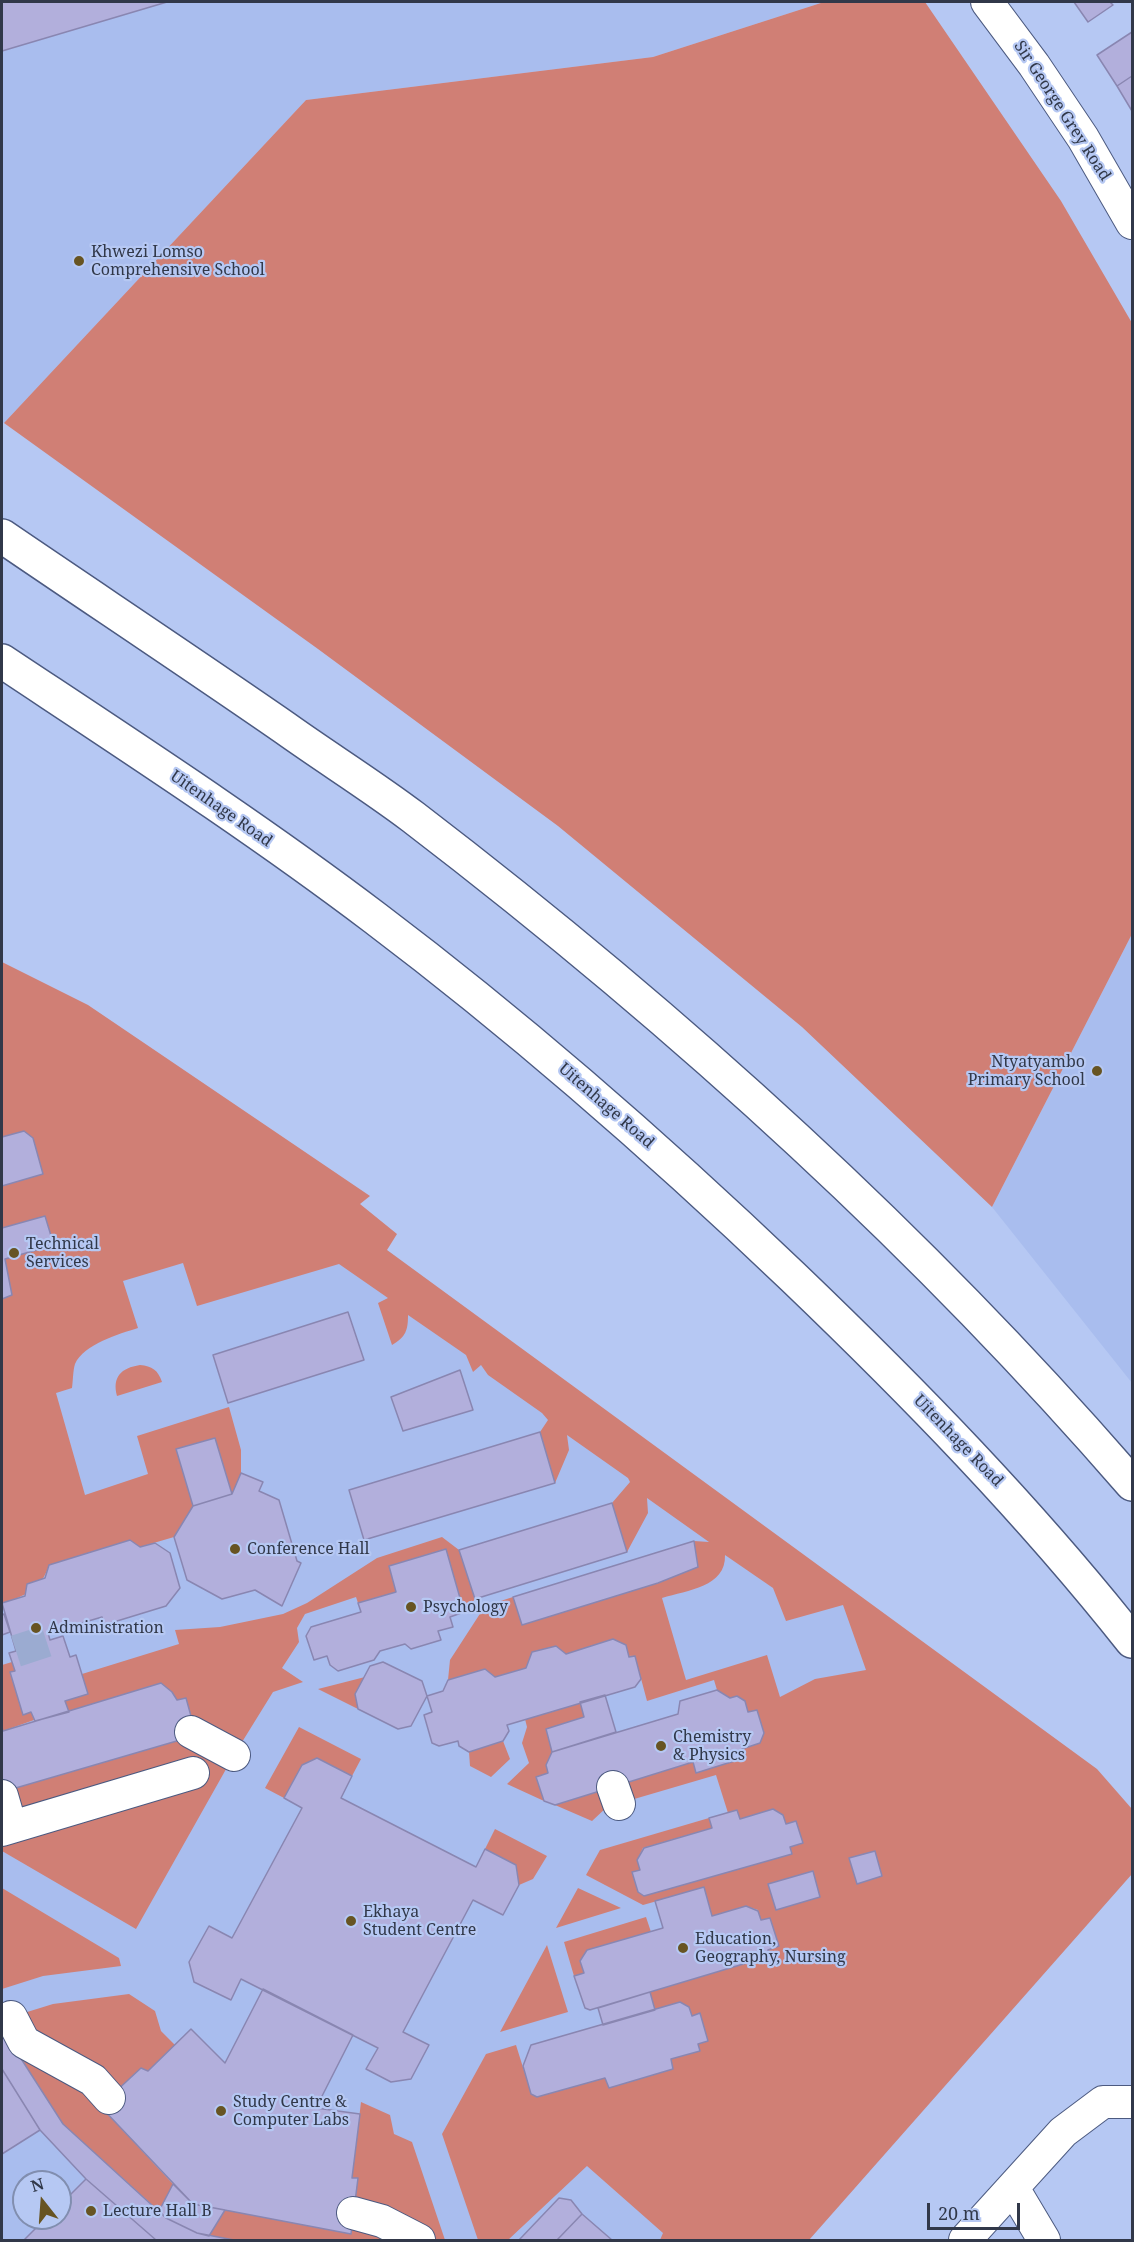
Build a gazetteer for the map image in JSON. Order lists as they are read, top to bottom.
{
  "streets": {
    "main road": ["Uitenhage Road"],
    "street": ["Sir George Grey Road"]
  },
  "places": [
    "Khwezi Lomso Comprehensive School",
    "Ntyatyambo Primary School",
    "Technical Services",
    "Conference Hall",
    "Psychology",
    "Administration",
    "Chemistry & Physics",
    "Ekhaya Student Centre",
    "Education, Geography, Nursing",
    "Study Centre & Computer Labs",
    "Lecture Hall B"
  ],
  "scale_bar": "20 m",
  "north": "top"
}
